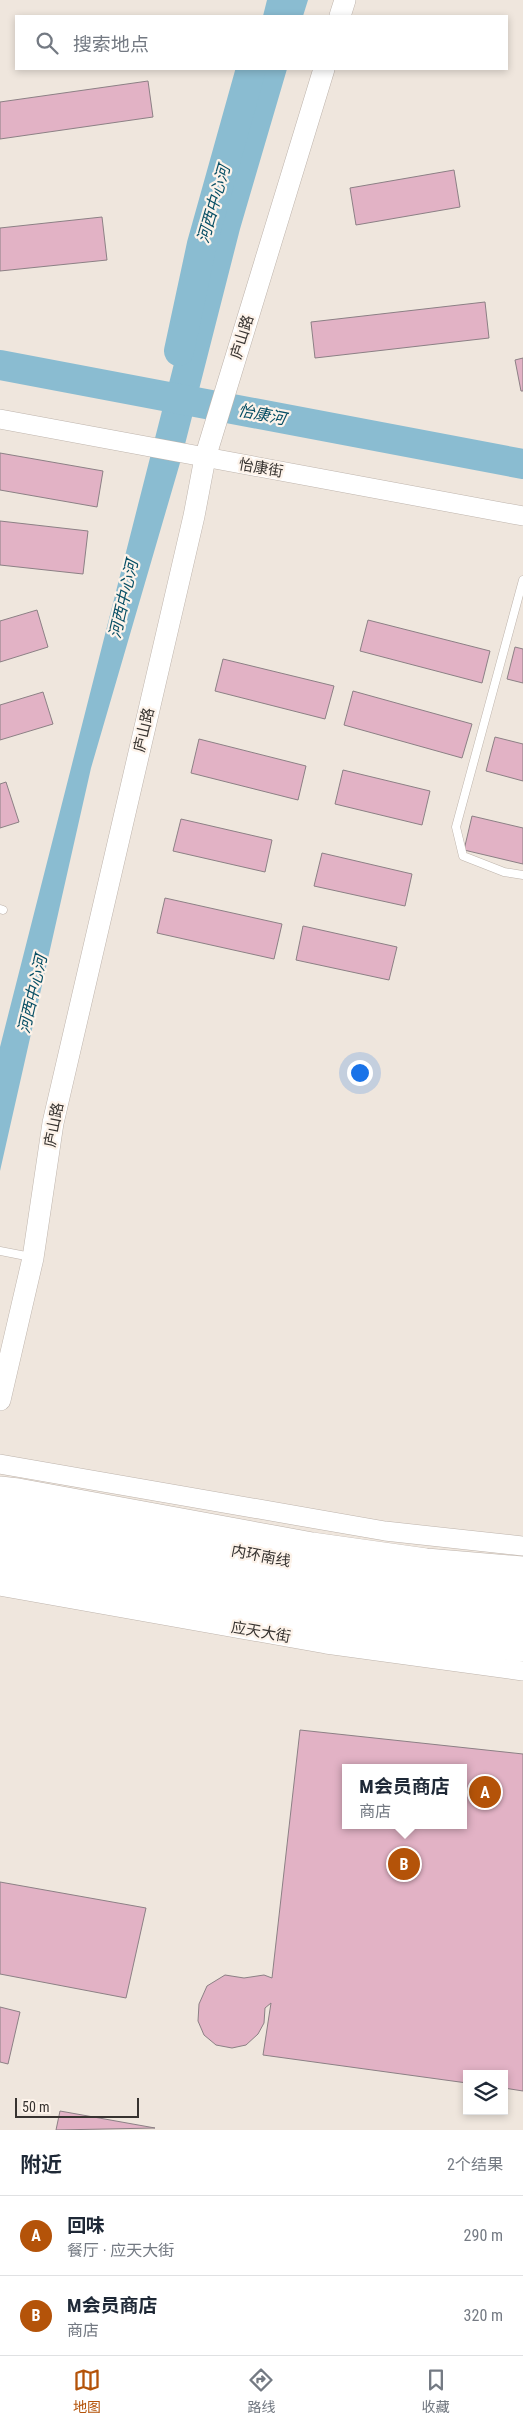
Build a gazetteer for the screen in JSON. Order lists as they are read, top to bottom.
{
  "streets": {
    "highway": ["内环南线"],
    "main road": ["庐山路"],
    "street": ["怡康街", "应天大街"]
  },
  "crossings": [
    ["庐山路", "怡康街"]
  ],
  "water": ["河西中心河", "怡康河"],
  "scale_bar": "50 m",
  "page": {
    "search": "搜索地点",
    "popup": ["M会员商店", "商店"],
    "pins": ["A", "B"],
    "scale": "50 m",
    "heading": ["附近", "2个结果"],
    "list": [
      {
        "mark": "A",
        "name": "回味",
        "note": "餐厅 · 应天大街",
        "value": "290 m"
      },
      {
        "mark": "B",
        "name": "M会员商店",
        "note": "商店",
        "value": "320 m"
      }
    ],
    "nav": ["地图", "路线", "收藏"]
  }
}
